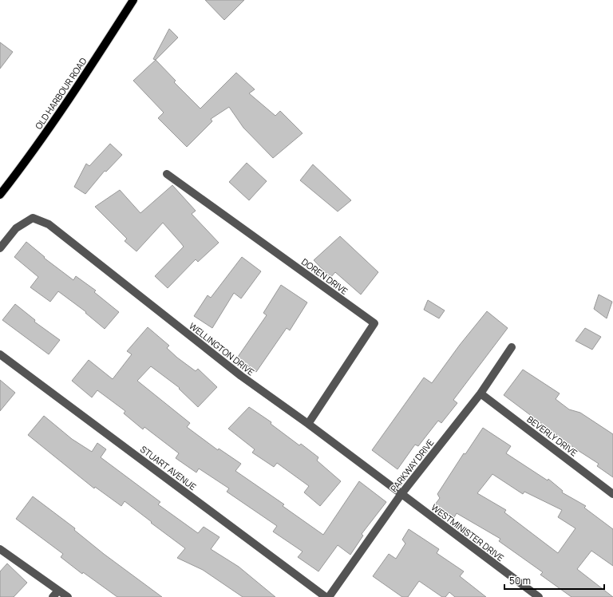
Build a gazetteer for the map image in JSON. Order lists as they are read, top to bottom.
{
  "streets": {
    "main road": ["OLD HARBOUR ROAD"],
    "street": [
      "DOREN DRIVE",
      "WELLINGTON DRIVE",
      "BEVERLY DRIVE",
      "PARKWAY DRIVE",
      "STUART AVENUE",
      "WESTMINISTER DRIVE"
    ]
  },
  "crossings": [
    ["DOREN DRIVE", "WELLINGTON DRIVE"],
    ["WELLINGTON DRIVE", "PARKWAY DRIVE"],
    ["WELLINGTON DRIVE", "WESTMINISTER DRIVE"],
    ["BEVERLY DRIVE", "PARKWAY DRIVE"],
    ["PARKWAY DRIVE", "WESTMINISTER DRIVE"]
  ],
  "scale_bar": "50 m"
}
